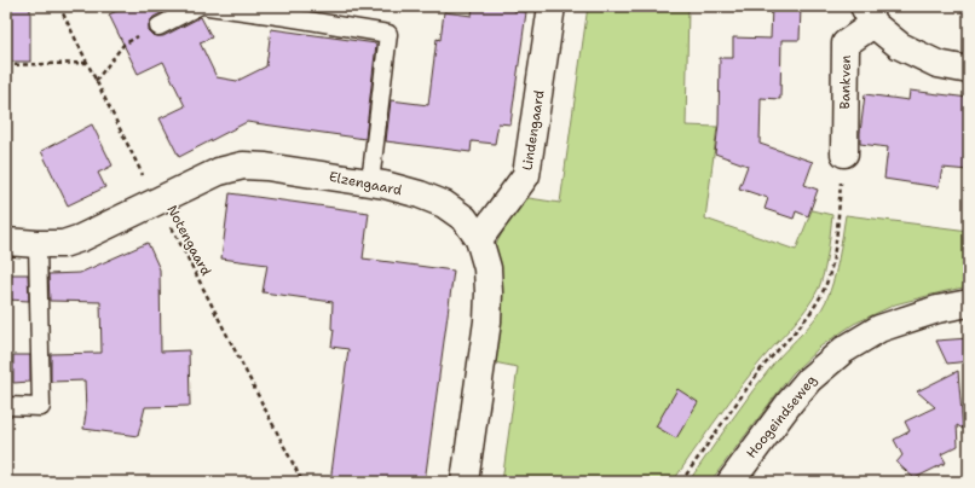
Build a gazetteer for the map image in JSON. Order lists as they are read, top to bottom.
{
  "streets": {
    "street": [
      "Bankven",
      "Lindengaard",
      "Elzengaard",
      "Hoogeindseweg"
    ],
    "path": ["Notengaard"]
  },
  "crossings": [
    ["Lindengaard", "Elzengaard"],
    ["Elzengaard", "Notengaard"]
  ]
}
